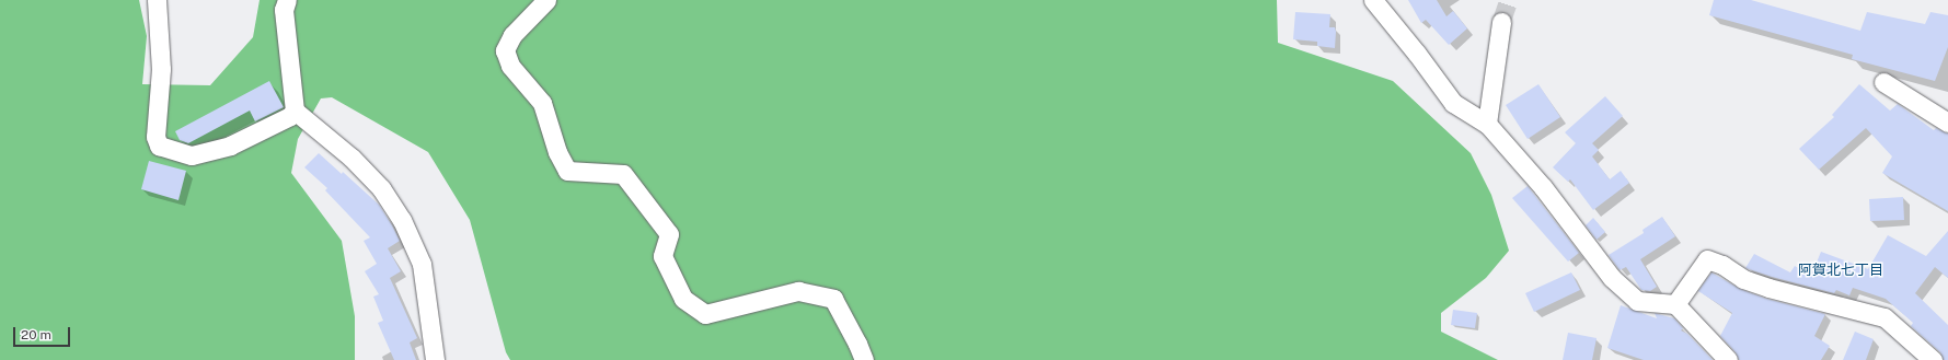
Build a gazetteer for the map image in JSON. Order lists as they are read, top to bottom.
{
  "districts": ["阿賀北七丁目"],
  "scale_bar": "20 m"
}
